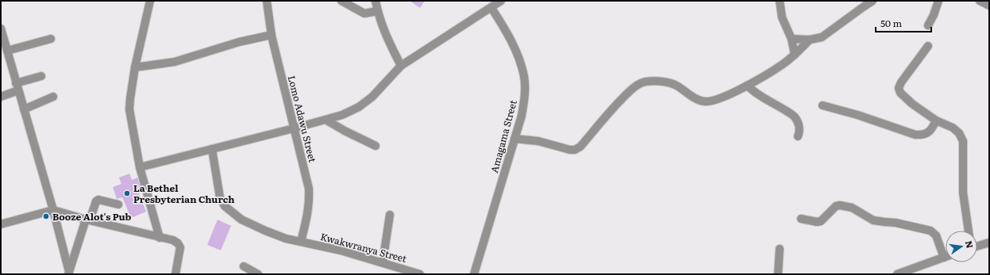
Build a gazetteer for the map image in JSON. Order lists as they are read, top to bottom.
{
  "streets": {
    "street": ["Lomo Adawu Street", "Amagama Street", "Kwakwranya Street"]
  },
  "crossings": [
    ["Lomo Adawu Street", "Kwakwranya Street"]
  ],
  "places": ["La Bethel Presbyterian Church", "Booze Alot's Pub"],
  "scale_bar": "50 m",
  "north": "right"
}
